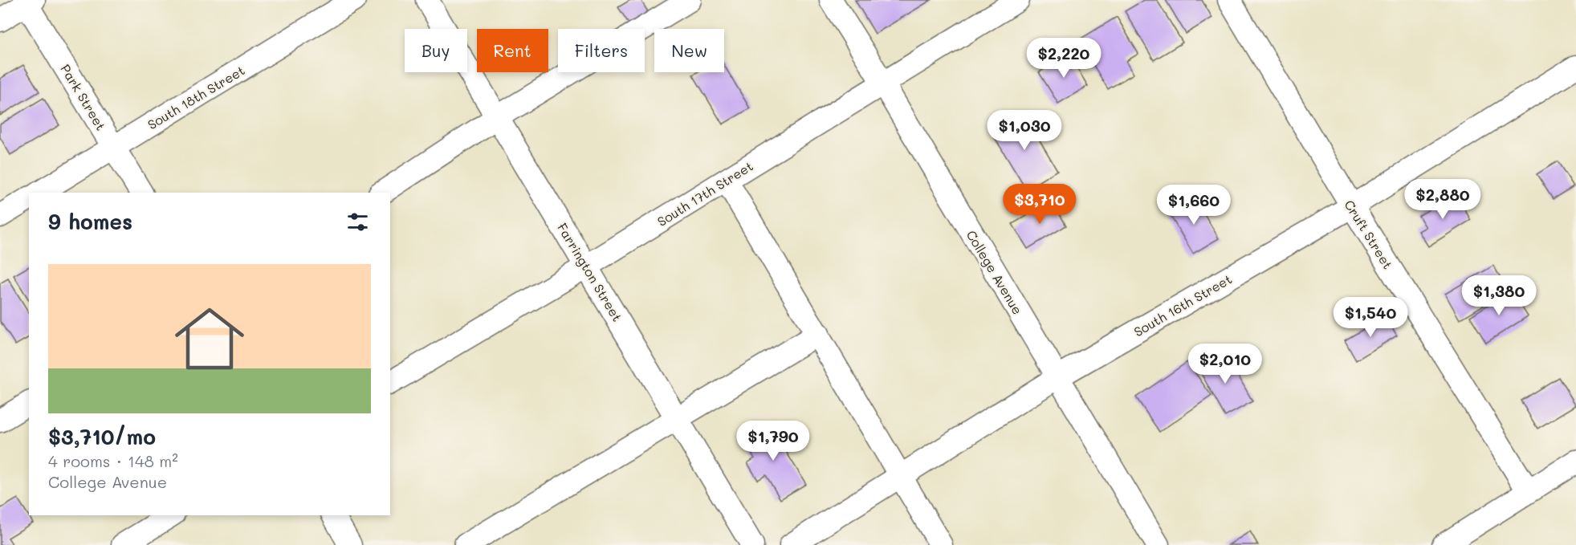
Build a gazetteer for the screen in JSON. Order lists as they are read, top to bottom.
{
  "streets": {
    "street": [
      "Park Street",
      "South 18th Street",
      "South 17th Street",
      "Cruft Street",
      "Farrington Street",
      "College Avenue",
      "South 16th Street"
    ]
  },
  "crossings": [
    ["Park Street", "South 18th Street"],
    ["South 17th Street", "Farrington Street"],
    ["South 17th Street", "College Avenue"],
    ["Cruft Street", "South 16th Street"],
    ["College Avenue", "South 16th Street"]
  ],
  "page": {
    "chip": [
      "Buy",
      "Rent",
      "Filters",
      "New"
    ],
    "price": [
      "$2,220",
      "$1,030",
      "$2,880",
      "$3,710",
      "$1,660",
      "$1,380",
      "$1,540",
      "$2,010",
      "$1,790"
    ],
    "heading": "9 homes",
    "list": [
      {
        "name": "$3,710/mo",
        "note": "4 rooms · 148 m² · College Avenue"
      }
    ]
  }
}
